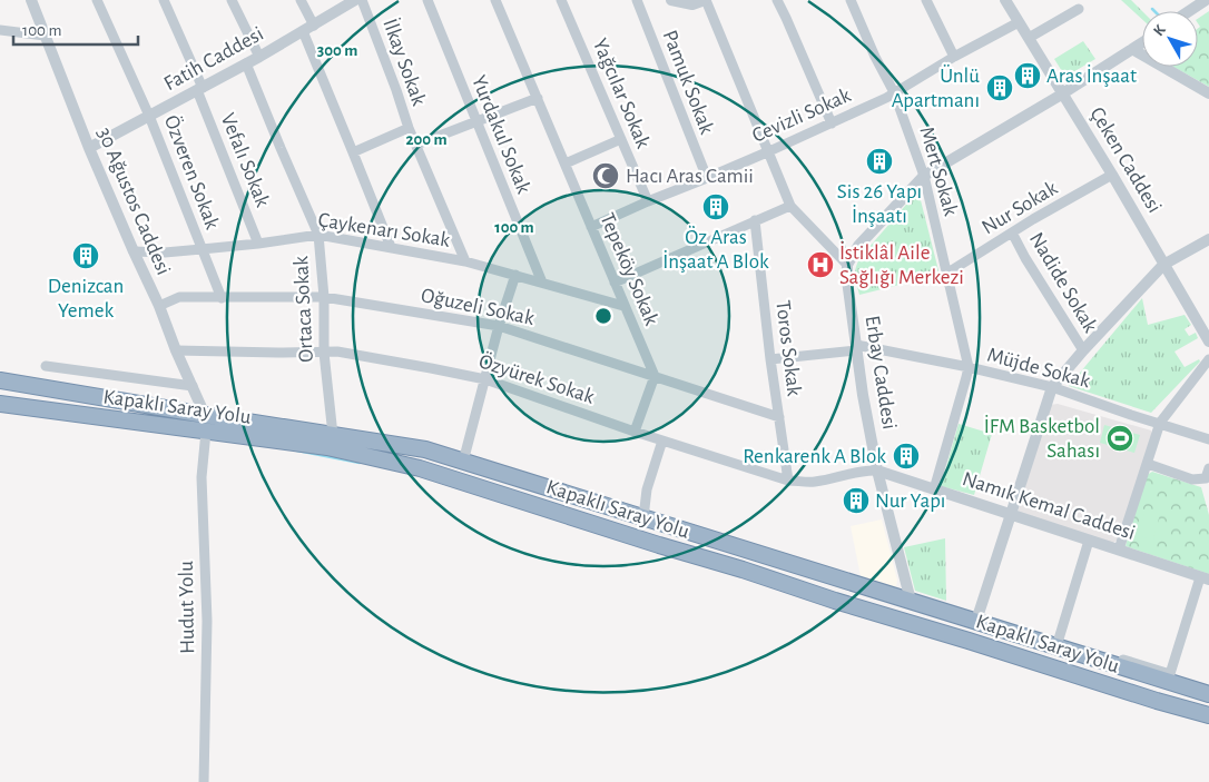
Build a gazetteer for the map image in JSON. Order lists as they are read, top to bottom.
{
  "streets": {
    "highway": ["Kapaklı Saray Yolu"],
    "street": [
      "Fatih Caddesi",
      "İlkay Sokak",
      "Pamuk Sokak",
      "Yağcılar Sokak",
      "Cevizli Sokak",
      "Yurdakul Sokak",
      "Vefalı Sokak",
      "Çeken Caddesi",
      "Mert Sokak",
      "Özveren Sokak",
      "30 Ağustos Caddesi",
      "Nur Sokak",
      "Çaykenarı Sokak",
      "Tepeköy Sokak",
      "Nadide Sokak",
      "Oğuzeli Sokak",
      "Ortaca Sokak",
      "Toros Sokak",
      "Müjde Sokak",
      "Erbay Caddesi",
      "Özyürek Sokak",
      "Namık Kemal Caddesi",
      "Hudut Yolu"
    ]
  },
  "crossings": [
    ["Fatih Caddesi", "Vefalı Sokak"],
    ["Fatih Caddesi", "Özveren Sokak"],
    ["Fatih Caddesi", "30 Ağustos Caddesi"],
    ["Fatih Caddesi", "Ortaca Sokak"],
    ["İlkay Sokak", "Çaykenarı Sokak"],
    ["Pamuk Sokak", "Cevizli Sokak"],
    ["Yağcılar Sokak", "Cevizli Sokak"],
    ["Cevizli Sokak", "Çeken Caddesi"],
    ["Cevizli Sokak", "Mert Sokak"],
    ["Cevizli Sokak", "Tepeköy Sokak"],
    ["Yurdakul Sokak", "Çaykenarı Sokak"],
    ["Vefalı Sokak", "Çaykenarı Sokak"],
    ["Çeken Caddesi", "Nur Sokak"],
    ["Mert Sokak", "Nur Sokak"],
    ["Mert Sokak", "Müjde Sokak"],
    ["Mert Sokak", "Namık Kemal Caddesi"],
    ["Özveren Sokak", "Çaykenarı Sokak"],
    ["Özveren Sokak", "Oğuzeli Sokak"],
    ["30 Ağustos Caddesi", "Çaykenarı Sokak"],
    ["30 Ağustos Caddesi", "Oğuzeli Sokak"],
    ["30 Ağustos Caddesi", "Özyürek Sokak"],
    ["30 Ağustos Caddesi", "Kapaklı Saray Yolu"],
    ["Nur Sokak", "Nadide Sokak"],
    ["Çaykenarı Sokak", "Tepeköy Sokak"],
    ["Çaykenarı Sokak", "Ortaca Sokak"],
    ["Tepeköy Sokak", "Oğuzeli Sokak"],
    ["Oğuzeli Sokak", "Ortaca Sokak"],
    ["Oğuzeli Sokak", "Toros Sokak"],
    ["Ortaca Sokak", "Özyürek Sokak"],
    ["Ortaca Sokak", "Kapaklı Saray Yolu"],
    ["Toros Sokak", "Müjde Sokak"],
    ["Toros Sokak", "Özyürek Sokak"],
    ["Müjde Sokak", "Erbay Caddesi"],
    ["Erbay Caddesi", "Özyürek Sokak"],
    ["Erbay Caddesi", "Kapaklı Saray Yolu"],
    ["Erbay Caddesi", "Namık Kemal Caddesi"],
    ["Özyürek Sokak", "Namık Kemal Caddesi"],
    ["Kapaklı Saray Yolu", "Hudut Yolu"]
  ],
  "places": {
    "building": [
      "Aras İnşaat",
      "Ünlü Apartmanı",
      "Sis 26 Yapı İnşaatı",
      "Öz Aras İnşaat A Blok",
      "Denizcan Yemek",
      "Renkarenk A Blok",
      "Nur Yapı"
    ],
    "mosque": ["Hacı Aras Camii"],
    "hospital": ["İstiklâl Aile Sağlığı Merkezi"],
    "sports": ["İFM Basketbol Sahası"]
  },
  "scale_bar": "100 m",
  "north": "top left",
  "rings": ["300 m", "200 m", "100 m"]
}
